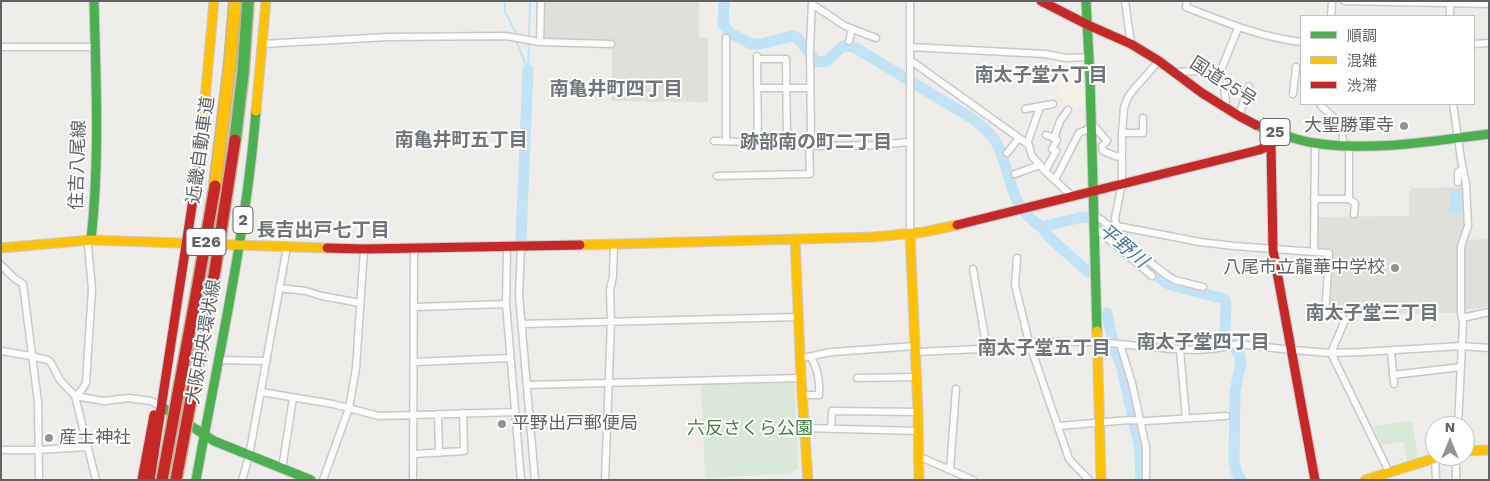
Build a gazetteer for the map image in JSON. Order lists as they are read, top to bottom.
{
  "streets": {
    "main road": [
      "国道25号",
      "25",
      "近畿自動車道",
      "住吉八尾線",
      "2",
      "E26",
      "大阪中央環状線"
    ]
  },
  "districts": [
    "南太子堂六丁目",
    "南亀井町四丁目",
    "南亀井町五丁目",
    "跡部南の町二丁目",
    "長吉出戸七丁目",
    "南太子堂三丁目",
    "南太子堂四丁目",
    "南太子堂五丁目"
  ],
  "water": ["平野川"],
  "parks": ["六反さくら公園"],
  "places": [
    "大聖勝軍寺",
    "八尾市立龍華中学校",
    "平野出戸郵便局",
    "産土神社"
  ],
  "legend": ["順調", "混雑", "渋滞"],
  "north": "top"
}
